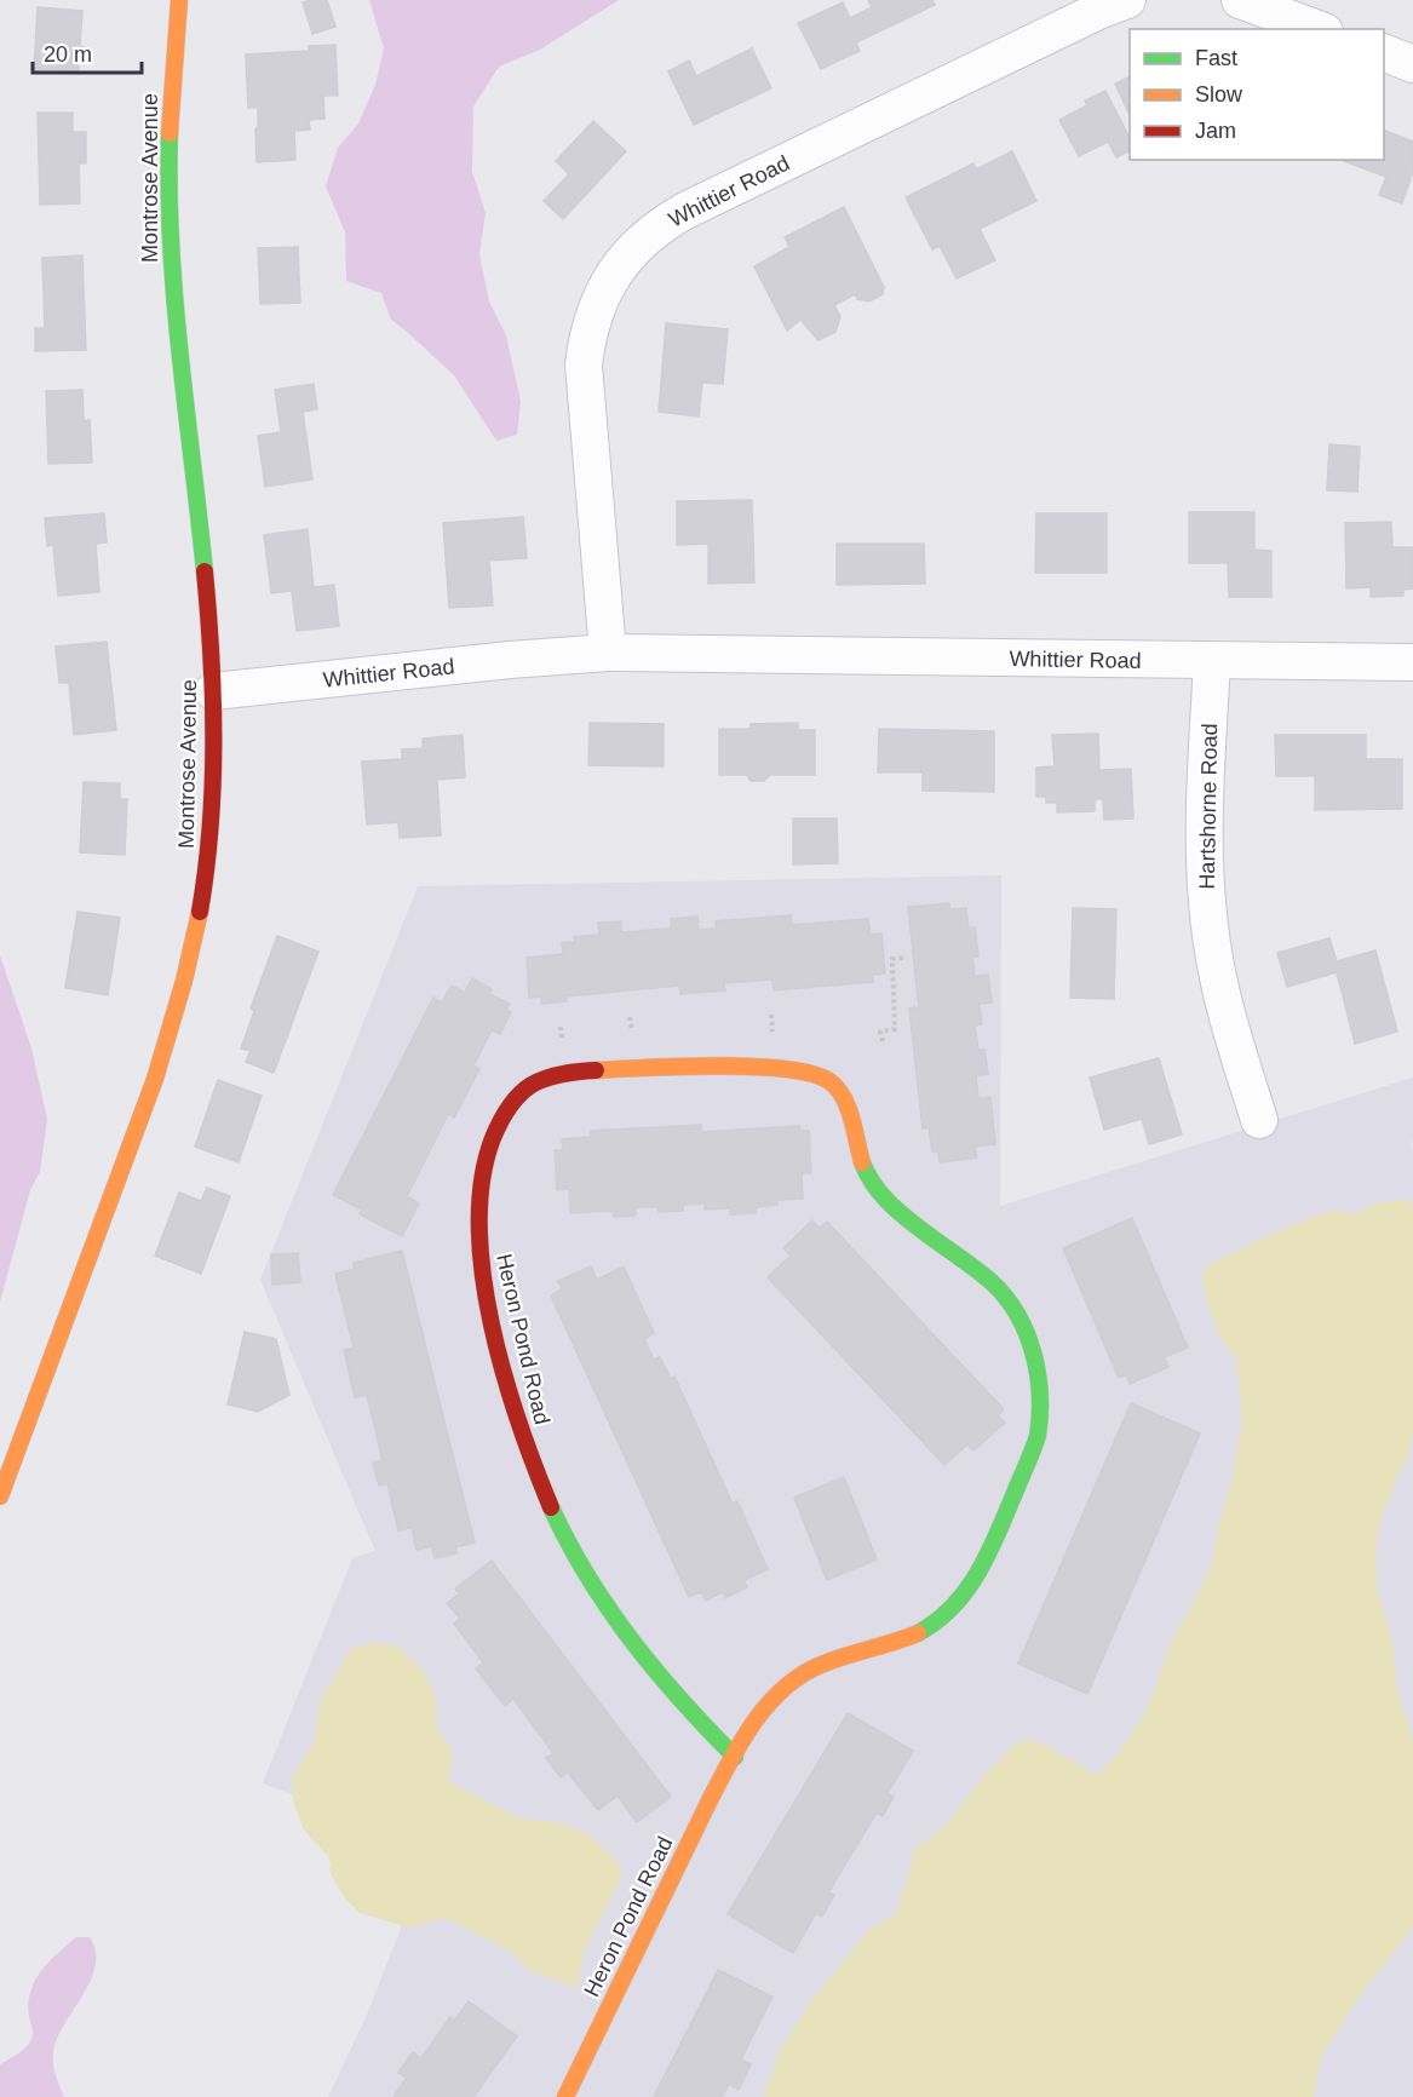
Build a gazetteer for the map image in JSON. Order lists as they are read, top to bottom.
{
  "streets": {
    "street": [
      "Montrose Avenue",
      "Whittier Road",
      "Hartshorne Road",
      "Heron Pond Road"
    ]
  },
  "crossings": [
    ["Montrose Avenue", "Whittier Road"],
    ["Whittier Road", "Hartshorne Road"]
  ],
  "legend": ["Fast", "Slow", "Jam"],
  "scale_bar": "20 m"
}
